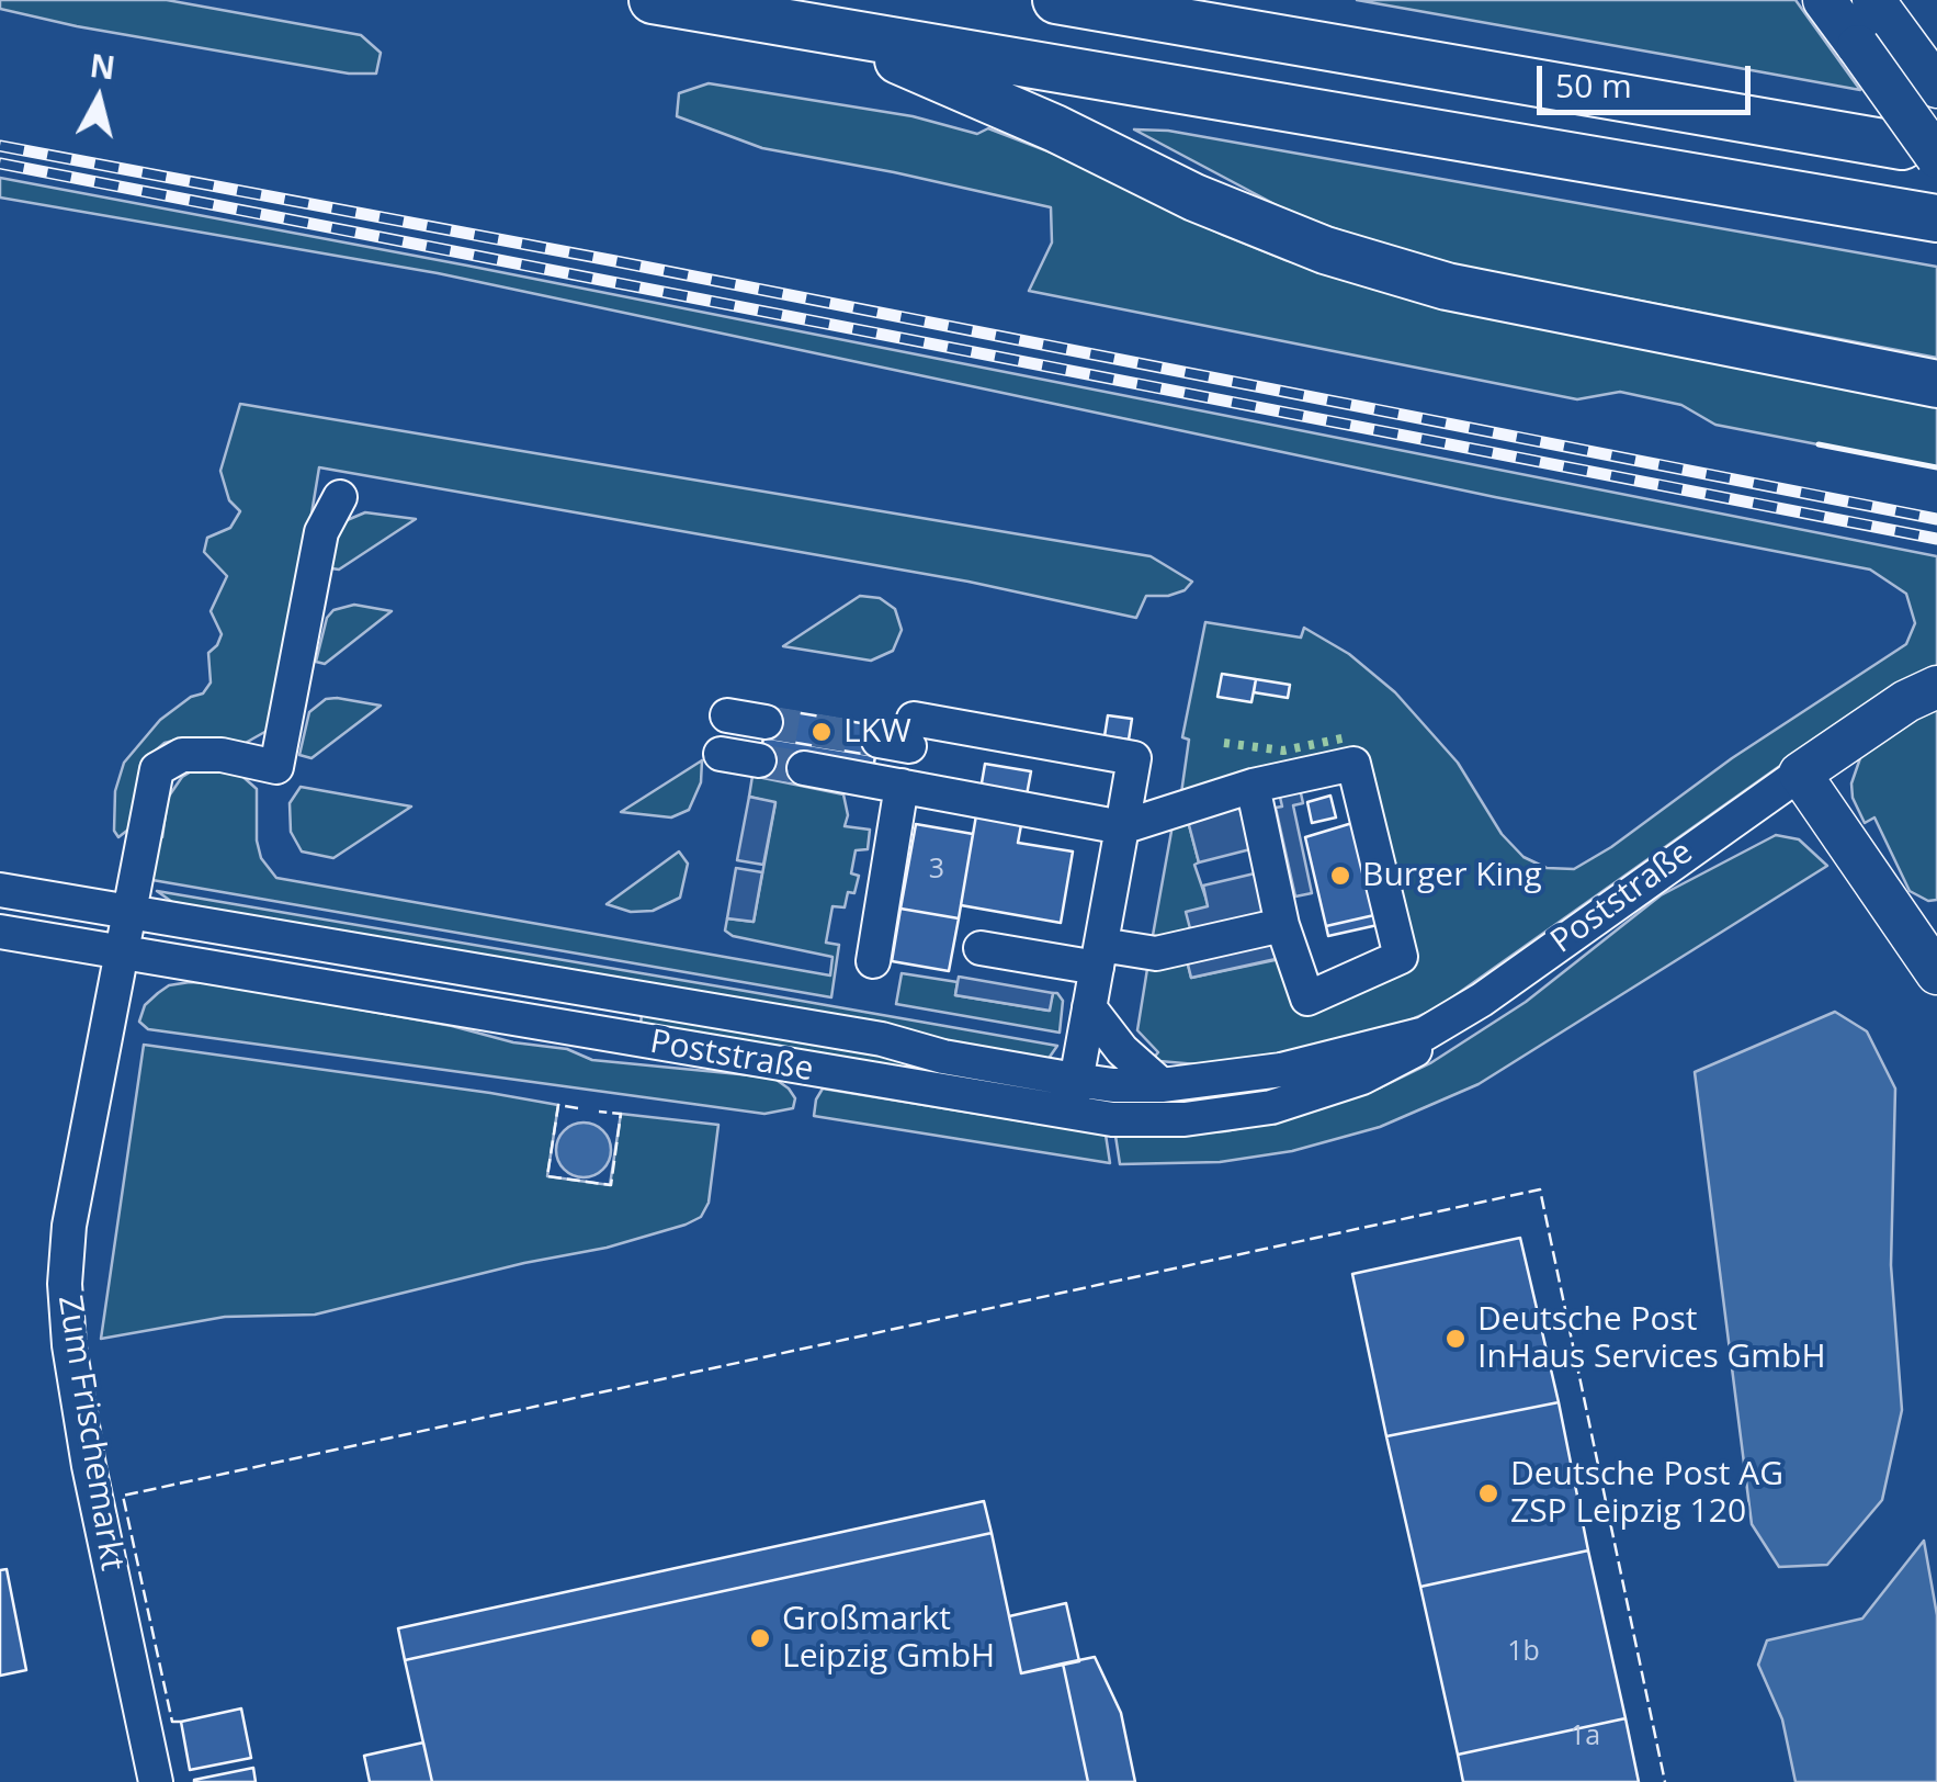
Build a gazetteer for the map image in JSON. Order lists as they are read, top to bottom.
{
  "streets": {
    "street": ["Poststraße", "Zum Frischemarkt"]
  },
  "crossings": [
    ["Poststraße", "Zum Frischemarkt"]
  ],
  "places": [
    "LKW",
    "Burger King",
    "Deutsche Post InHaus Services GmbH",
    "Deutsche Post AG ZSP Leipzig 120",
    "Großmarkt Leipzig GmbH"
  ],
  "house_numbers": ["3", "1b", "1a"],
  "scale_bar": "50 m",
  "north": "top"
}
